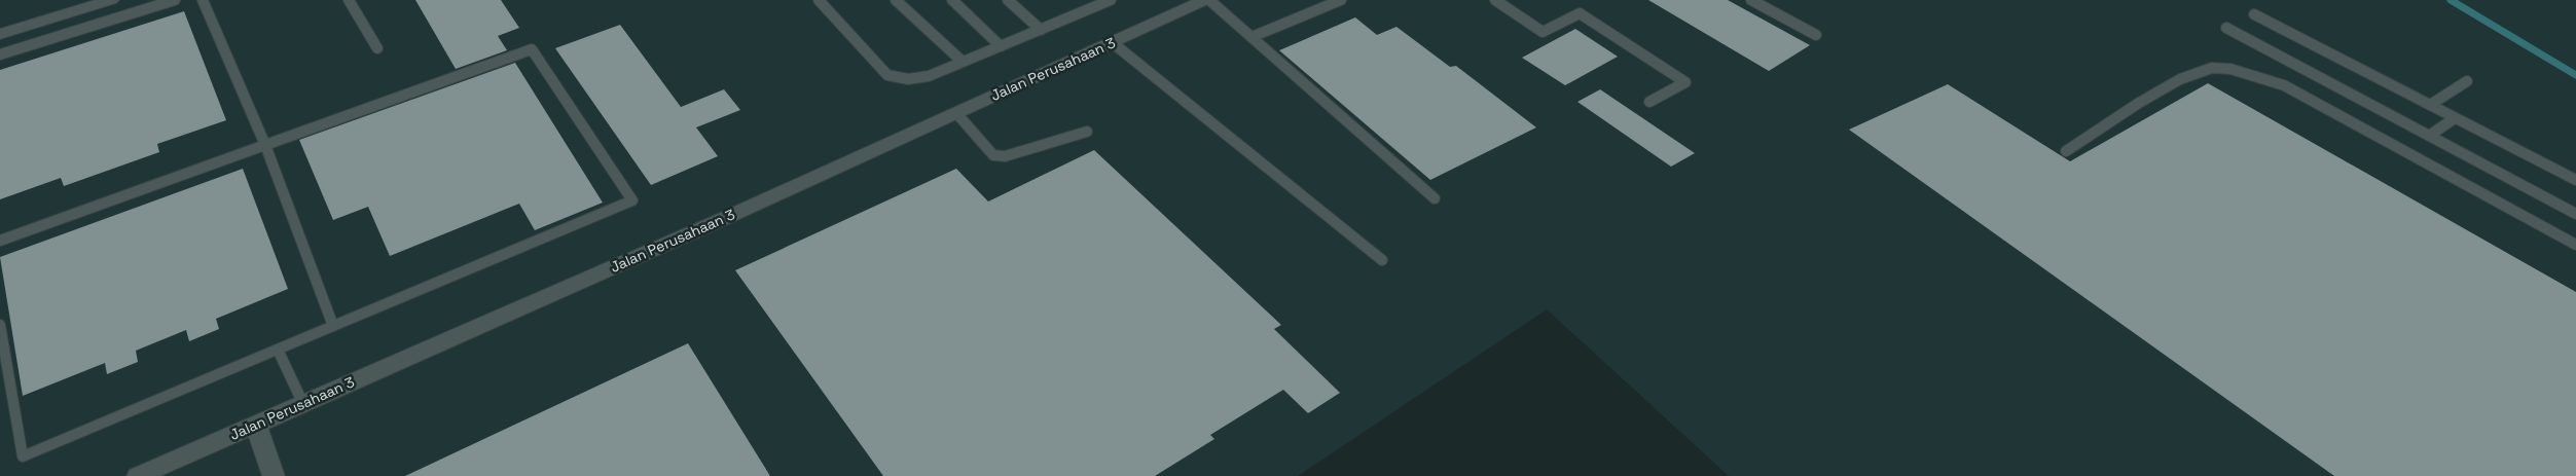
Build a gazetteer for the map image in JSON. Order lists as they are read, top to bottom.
{
  "streets": {
    "street": ["Jalan Perusahaan 3"]
  }
}
